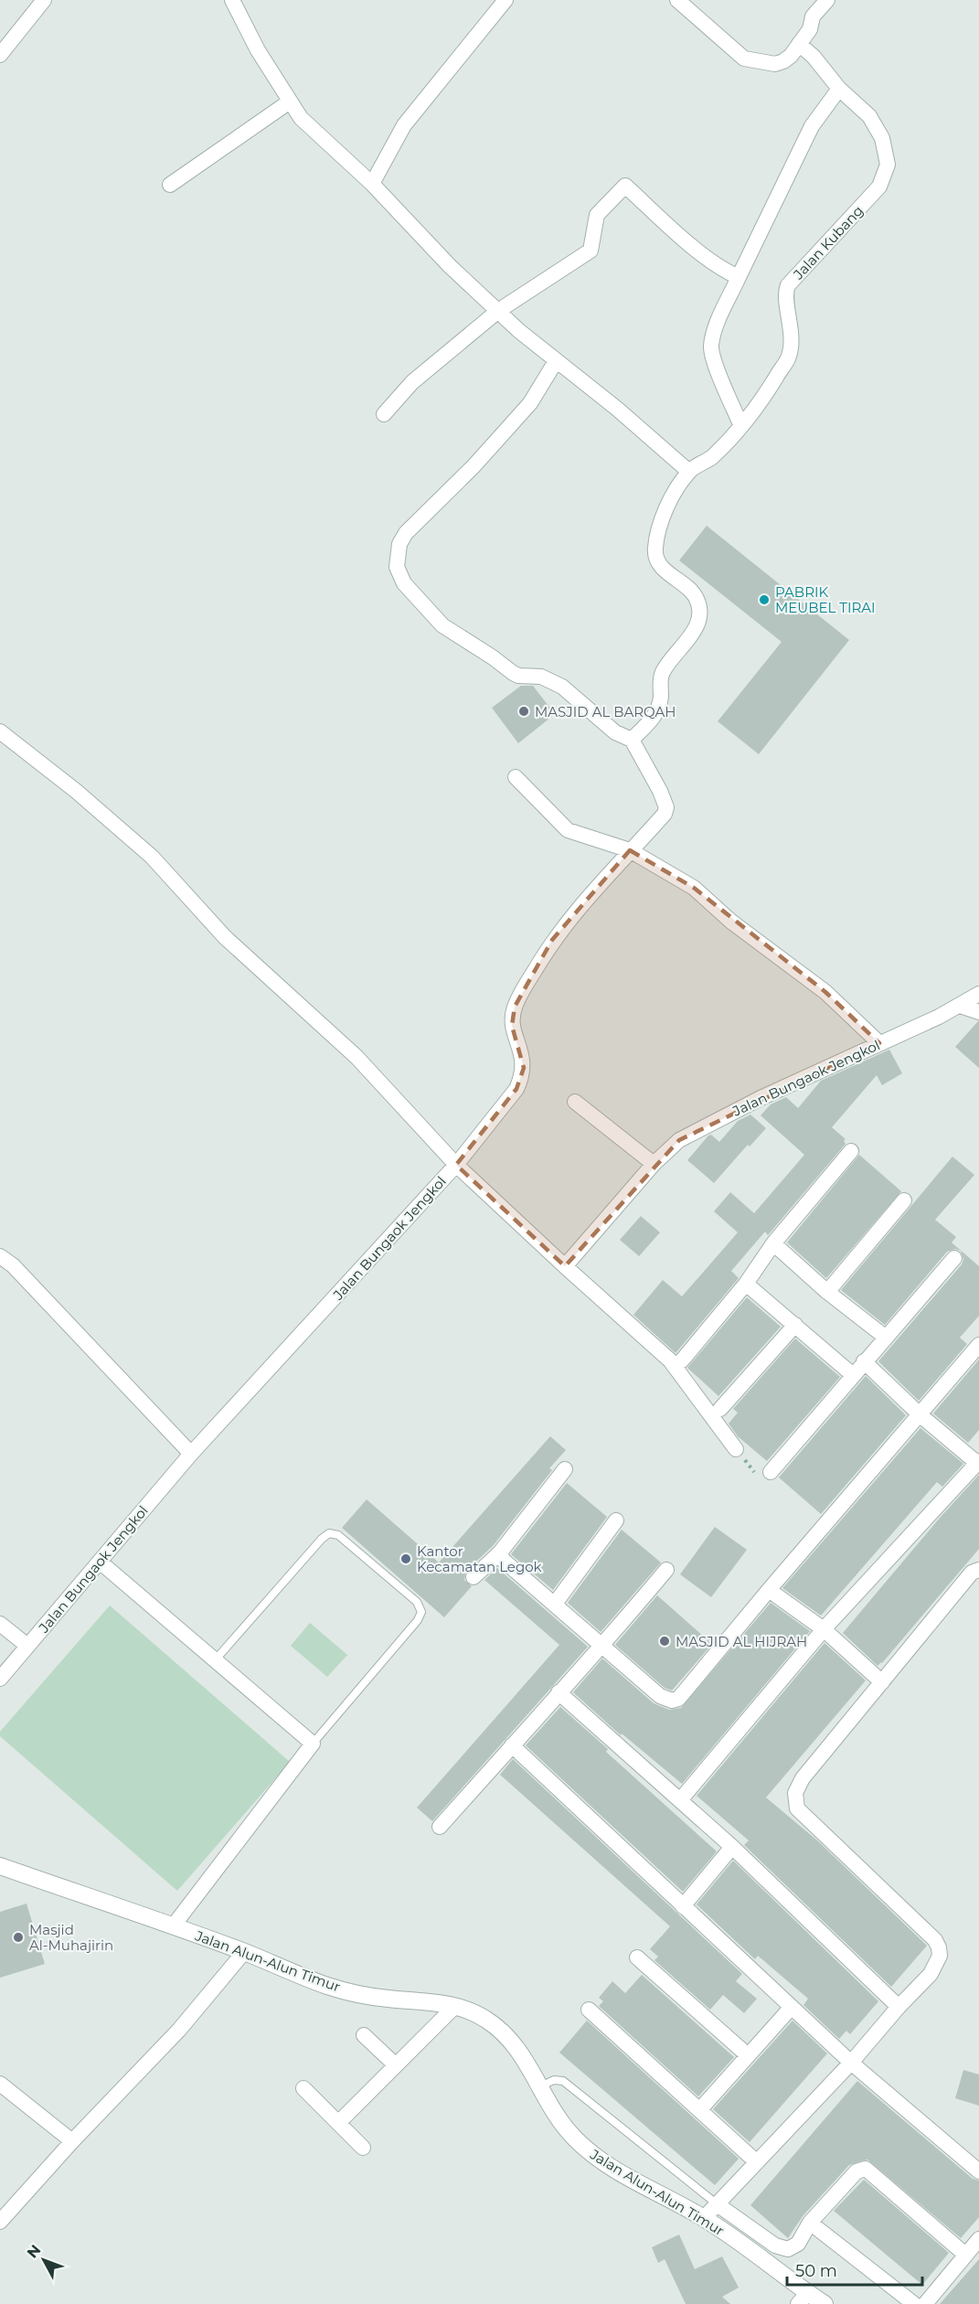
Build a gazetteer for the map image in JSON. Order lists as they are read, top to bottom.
{
  "streets": {
    "street": ["Jalan Kubang", "Jalan Bungaok Jengkol", "Jalan Alun-Alun Timur"]
  },
  "places": [
    "PABRIK MEUBEL TIRAI",
    "MASJID AL BARQAH",
    "Kantor Kecamatan Legok",
    "MASJID AL HIJRAH",
    "Masjid Al-Muhajirin"
  ],
  "scale_bar": "50 m",
  "north": "top left"
}
